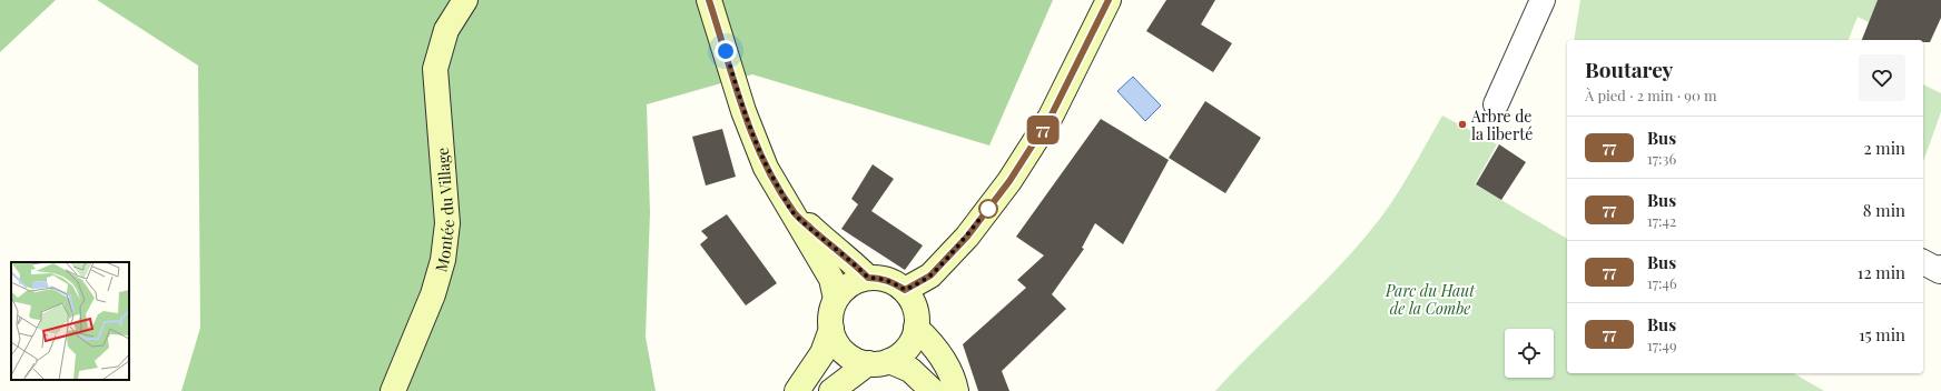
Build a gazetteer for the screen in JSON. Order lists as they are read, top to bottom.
{
  "streets": {
    "main road": ["Montée du Village"]
  },
  "parks": ["Parc du Haut de la Combe"],
  "places": ["Arbre de la liberté"],
  "lines": ["bus line 77"],
  "page": {
    "on_map": "77",
    "heading": ["Boutarey", "À pied · 2 min · 90 m"],
    "list": [
      {
        "mark": "77",
        "name": "Bus",
        "note": "17:36",
        "value": "2 min"
      },
      {
        "mark": "77",
        "name": "Bus",
        "note": "17:42",
        "value": "8 min"
      },
      {
        "mark": "77",
        "name": "Bus",
        "note": "17:46",
        "value": "12 min"
      },
      {
        "mark": "77",
        "name": "Bus",
        "note": "17:49",
        "value": "15 min"
      }
    ]
  }
}
